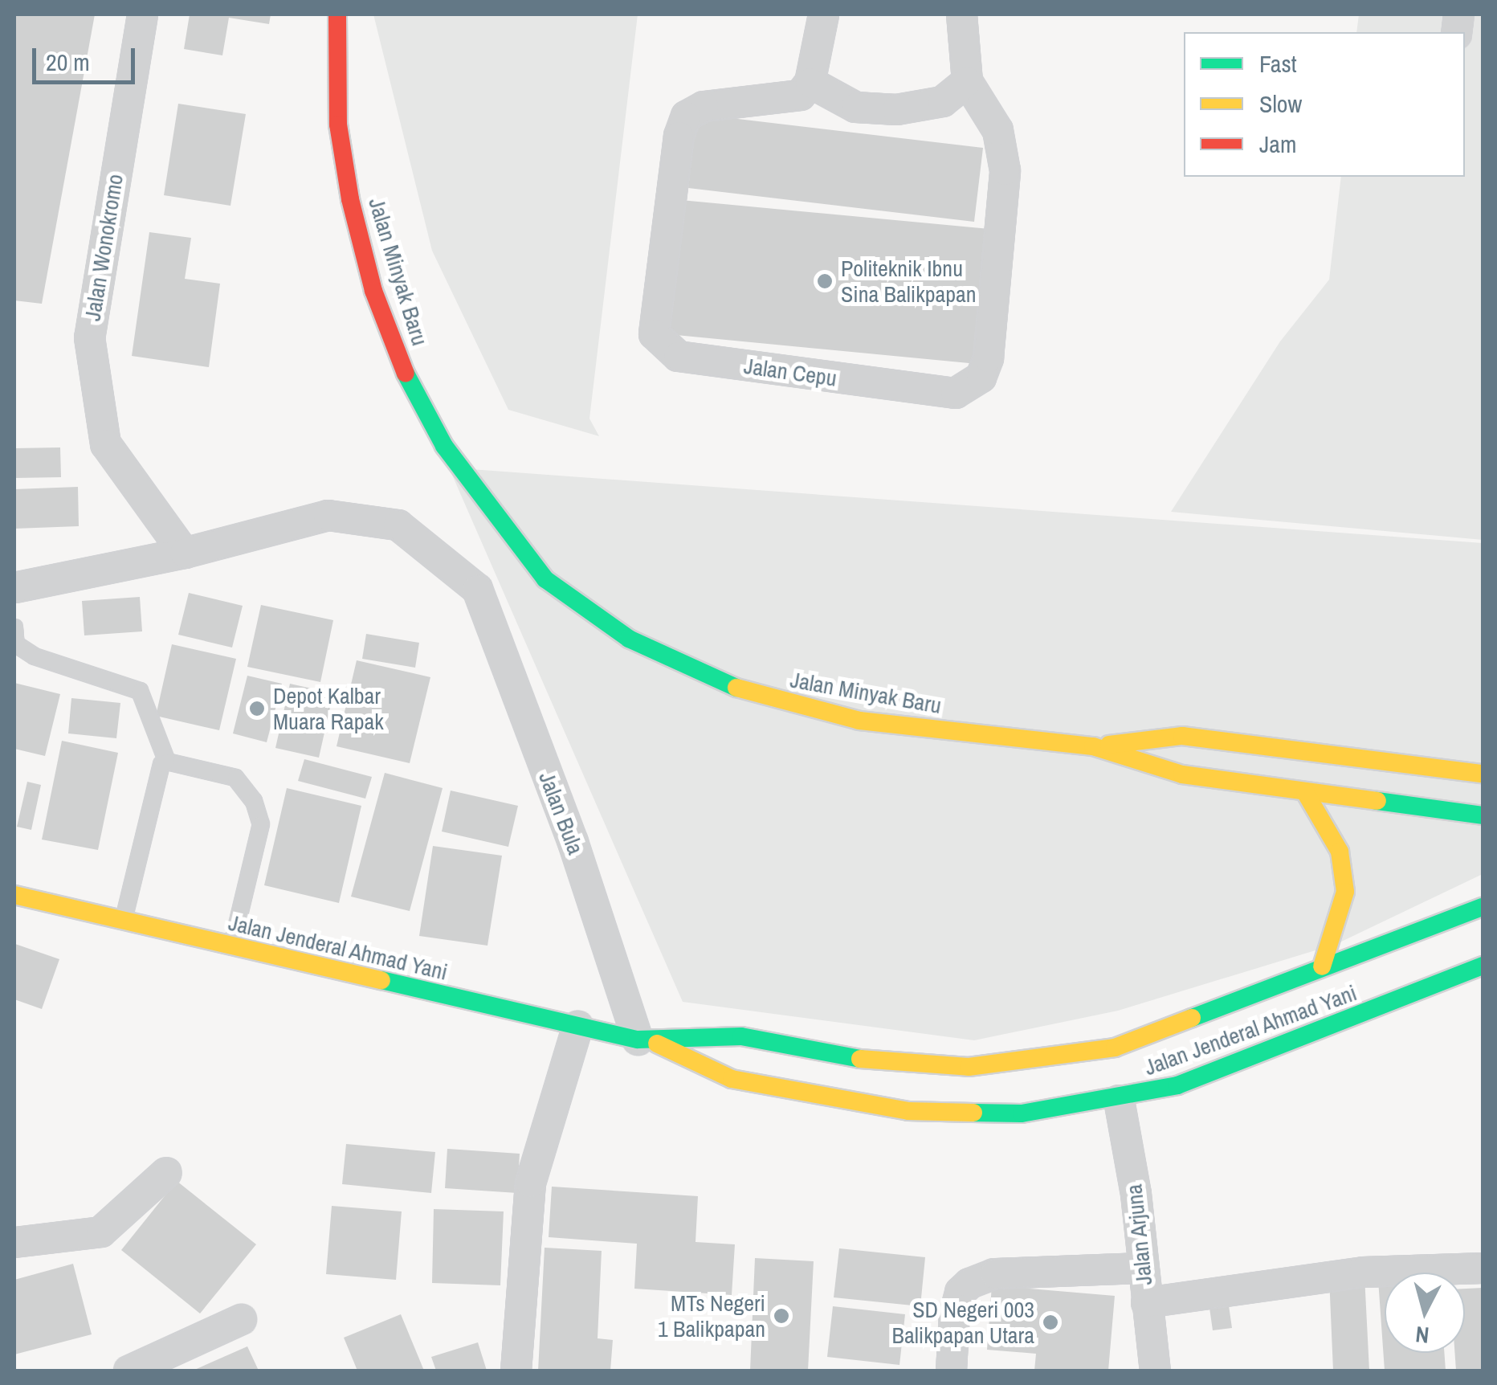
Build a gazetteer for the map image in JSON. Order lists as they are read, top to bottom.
{
  "streets": {
    "main road": ["Jalan Minyak Baru", "Jalan Jenderal Ahmad Yani"],
    "street": [
      "Jalan Wonokromo",
      "Jalan Cepu",
      "Jalan Bula",
      "Jalan Arjuna"
    ]
  },
  "crossings": [
    ["Jalan Wonokromo", "Jalan Bula"],
    ["Jalan Bula", "Jalan Jenderal Ahmad Yani"],
    ["Jalan Jenderal Ahmad Yani", "Jalan Arjuna"]
  ],
  "places": [
    "Politeknik Ibnu Sina Balikpapan",
    "Depot Kalbar Muara Rapak",
    "MTs Negeri 1 Balikpapan",
    "SD Negeri 003 Balikpapan Utara"
  ],
  "legend": ["Fast", "Slow", "Jam"],
  "scale_bar": "20 m",
  "north": "bottom"
}
